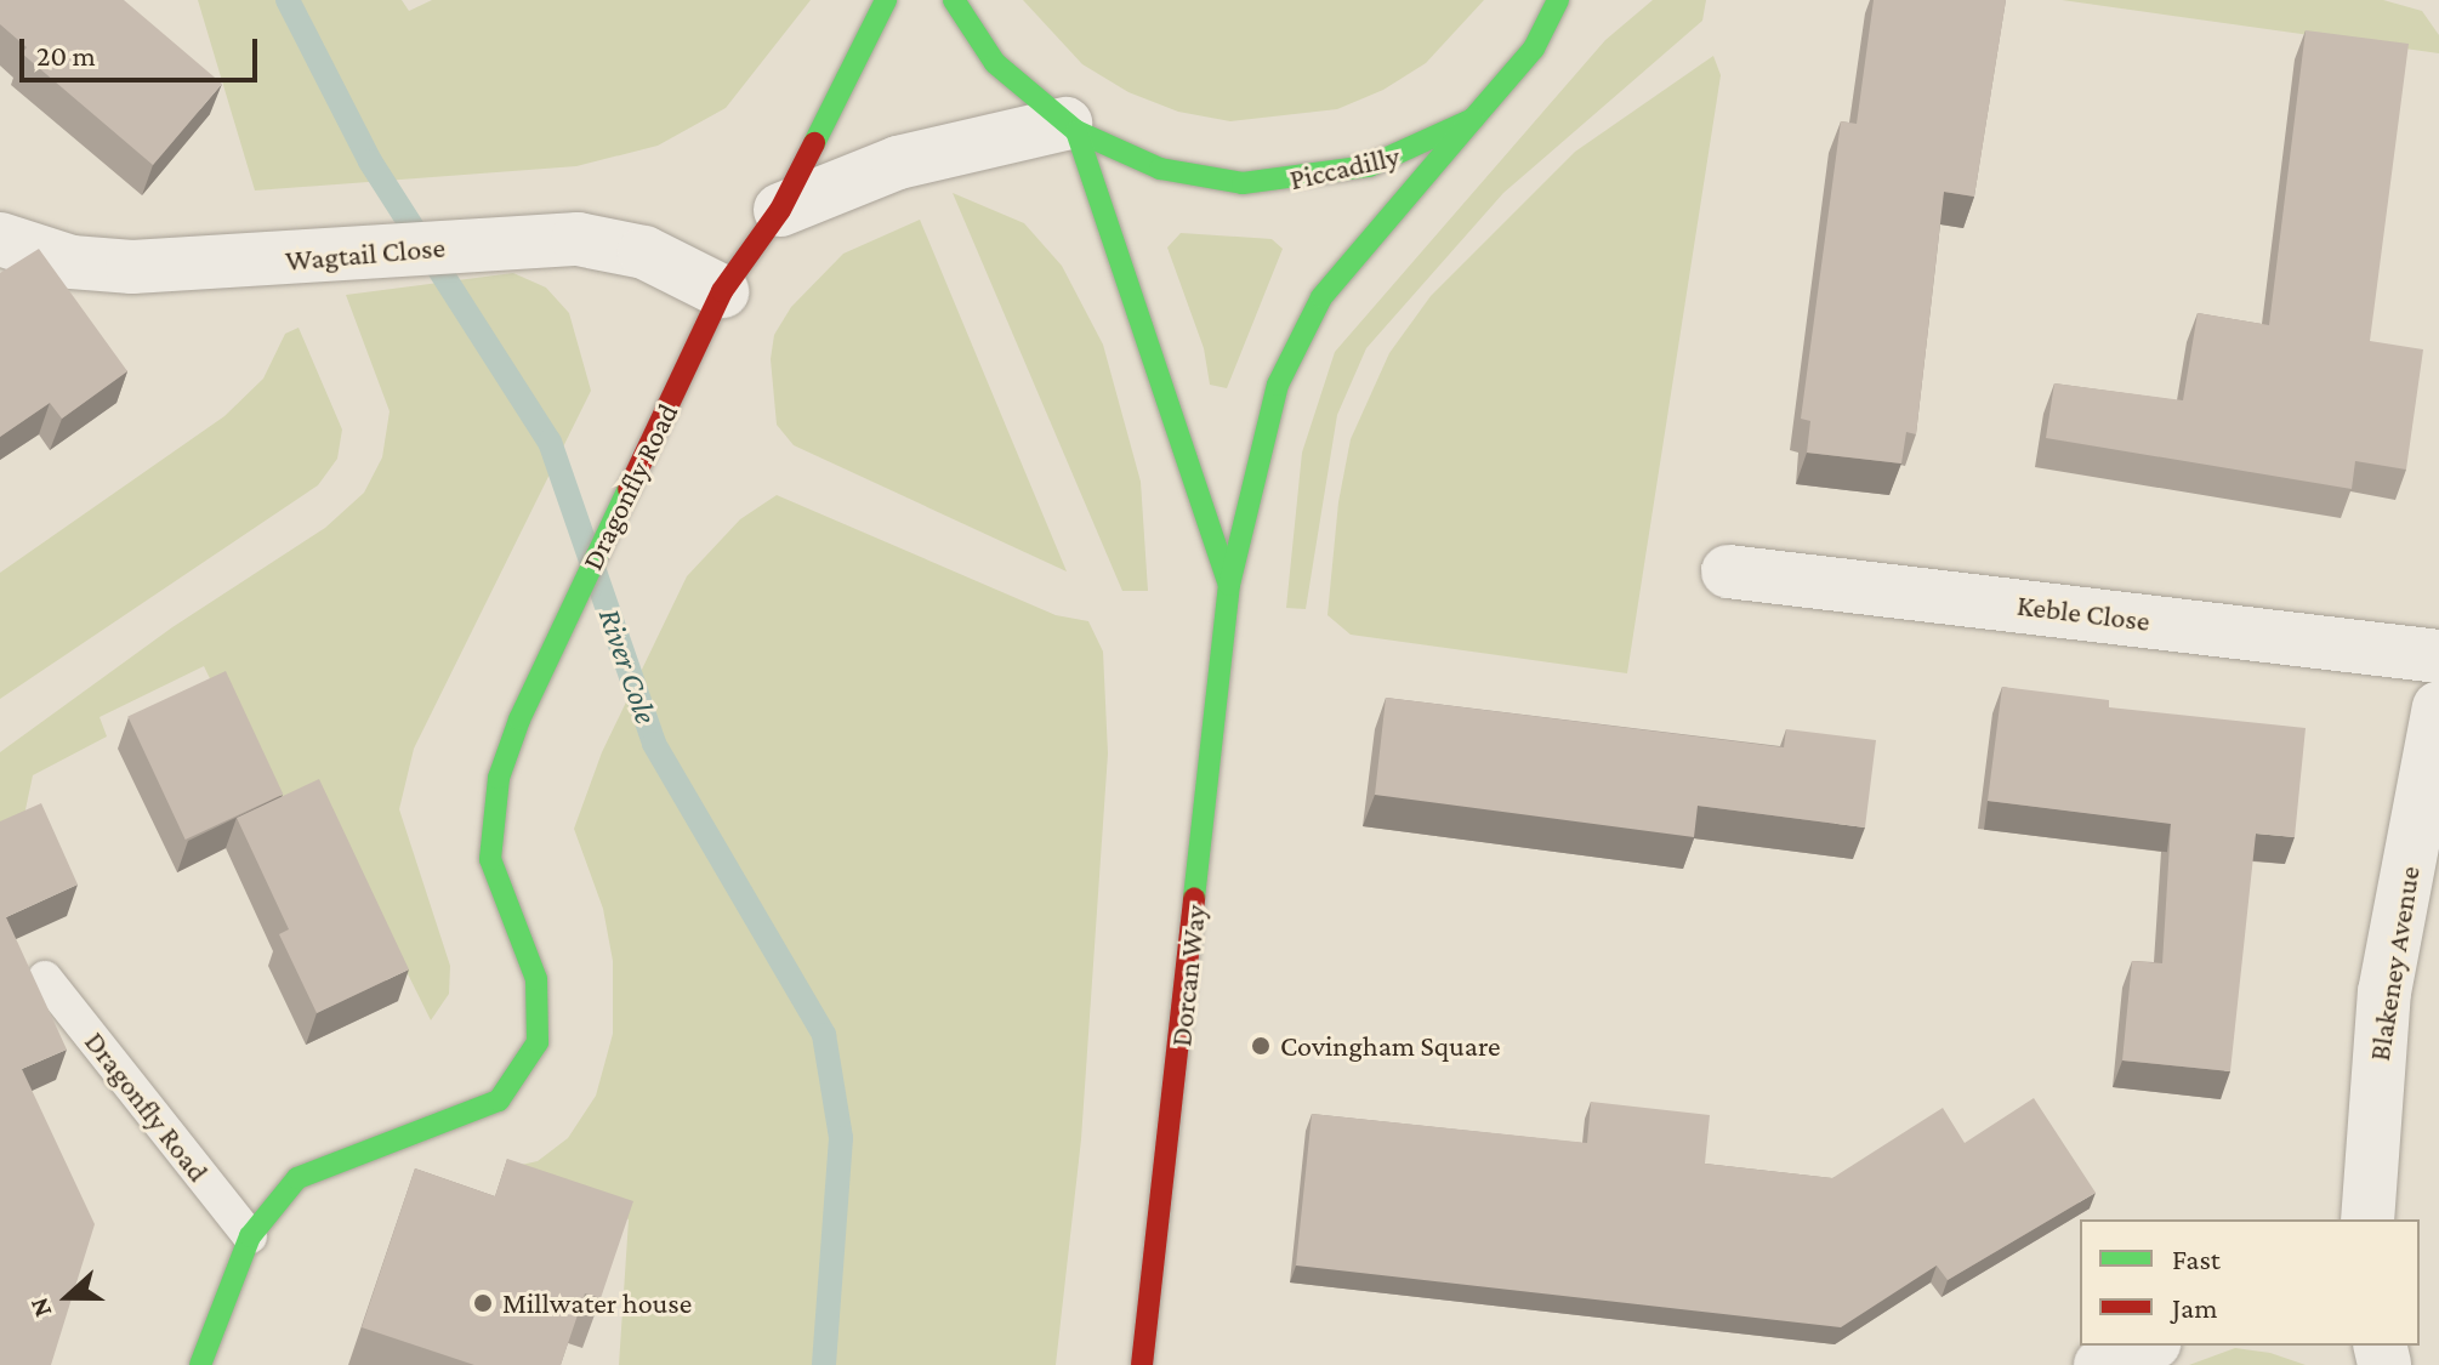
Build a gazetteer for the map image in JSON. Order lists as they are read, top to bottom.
{
  "streets": {
    "main road": ["Piccadilly", "Dragonfly Road", "Dorcan Way"],
    "street": ["Wagtail Close", "Keble Close", "Blakeney Avenue"]
  },
  "crossings": [
    ["Piccadilly", "Dorcan Way"],
    ["Wagtail Close", "Dragonfly Road"]
  ],
  "water": ["River Cole"],
  "places": ["Covingham Square", "Millwater house"],
  "legend": ["Fast", "Jam"],
  "scale_bar": "20 m",
  "north": "left"
}
